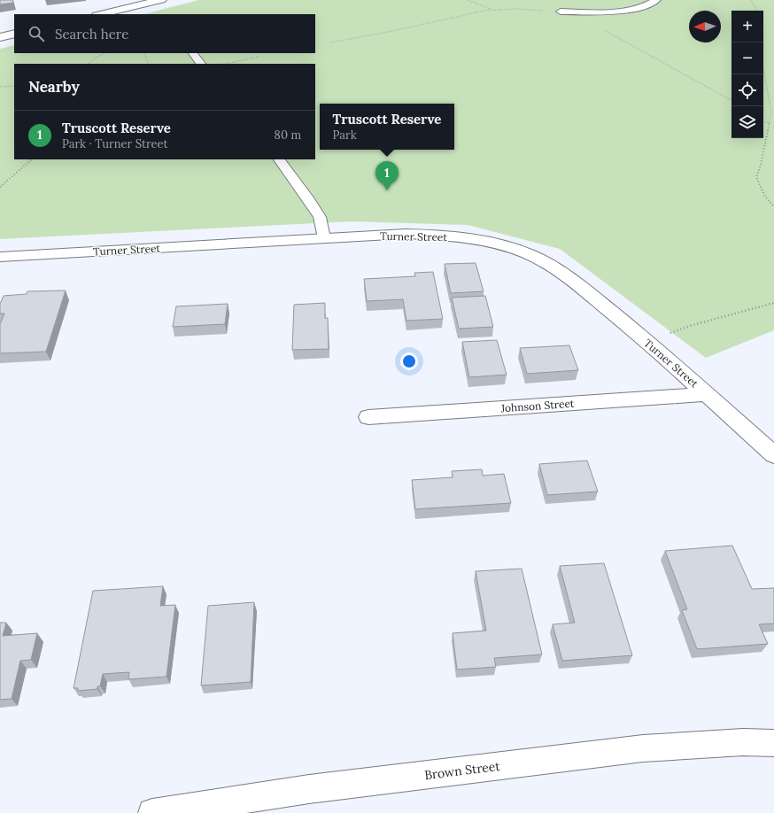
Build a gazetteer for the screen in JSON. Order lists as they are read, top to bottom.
{
  "streets": {
    "street": ["Turner Street", "Johnson Street", "Brown Street"]
  },
  "crossings": [
    ["Turner Street", "Johnson Street"]
  ],
  "north": "left",
  "page": {
    "map_buttons": ["+", "−"],
    "search": "Search here",
    "heading": "Nearby",
    "popup": ["Truscott Reserve", "Park"],
    "list": [
      {
        "mark": "1",
        "name": "Truscott Reserve",
        "note": "Park · Turner Street",
        "value": "80 m"
      }
    ],
    "pins": "1"
  }
}
